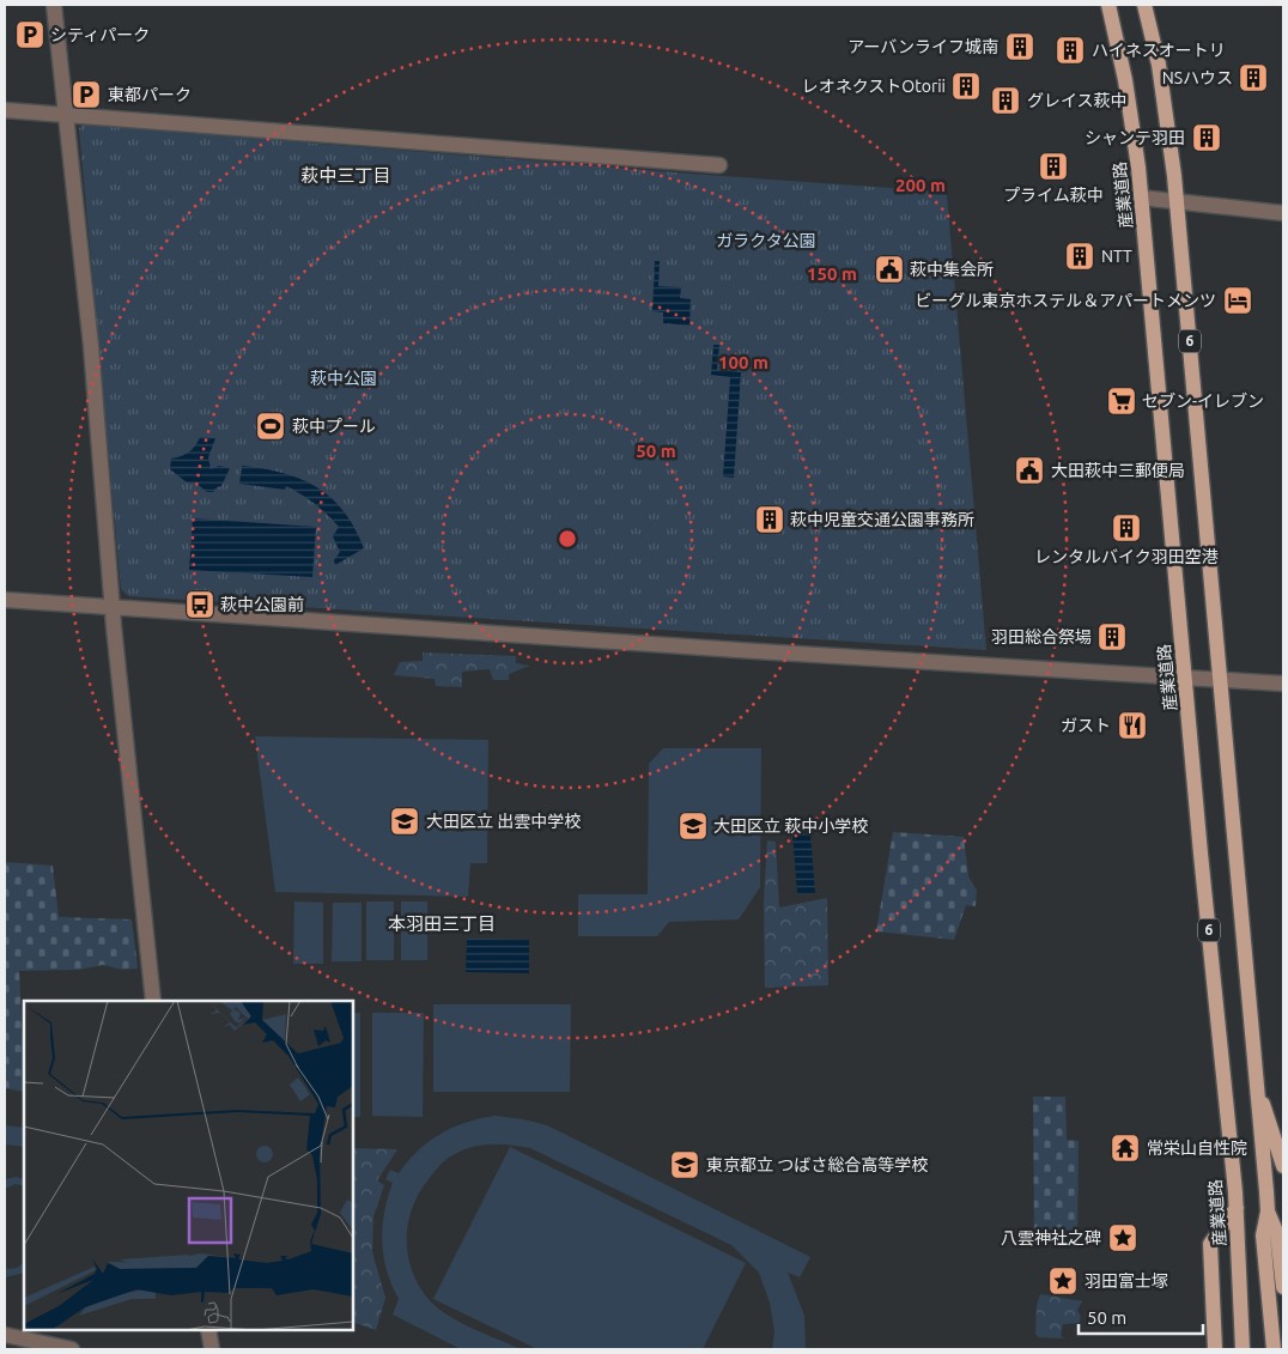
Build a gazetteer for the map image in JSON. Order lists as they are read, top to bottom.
{
  "streets": {
    "main road": ["産業道路", "6"]
  },
  "districts": ["萩中三丁目", "本羽田三丁目"],
  "parks": ["ガラクタ公園", "萩中公園"],
  "places": {
    "parking": ["シティパーク", "東都パーク"],
    "building": [
      "アーバンライフ城南",
      "ハイネスオートリ",
      "NSハウス",
      "レオネクストOtorii",
      "グレイス萩中",
      "シャンテ羽田",
      "プライム萩中",
      "NTT",
      "萩中児童交通公園事務所",
      "レンタルバイク羽田空港",
      "羽田総合祭場"
    ],
    "public building": ["萩中集会所", "大田萩中三郵便局"],
    "hotel": ["ビーグル東京ホステル＆アパートメンツ"],
    "supermarket": ["セブン-イレブン"],
    "sports": ["萩中プール"],
    "bus stop": ["萩中公園前"],
    "restaurant": ["ガスト"],
    "school or university": ["大田区立 出雲中学校", "大田区立 萩中小学校", "東京都立 つばさ総合高等学校"],
    "temple": ["常栄山自性院"],
    "place": ["八雲神社之碑", "羽田富士塚"]
  },
  "scale_bar": "50 m",
  "rings": [
    "200 m",
    "150 m",
    "100 m",
    "50 m"
  ]
}
